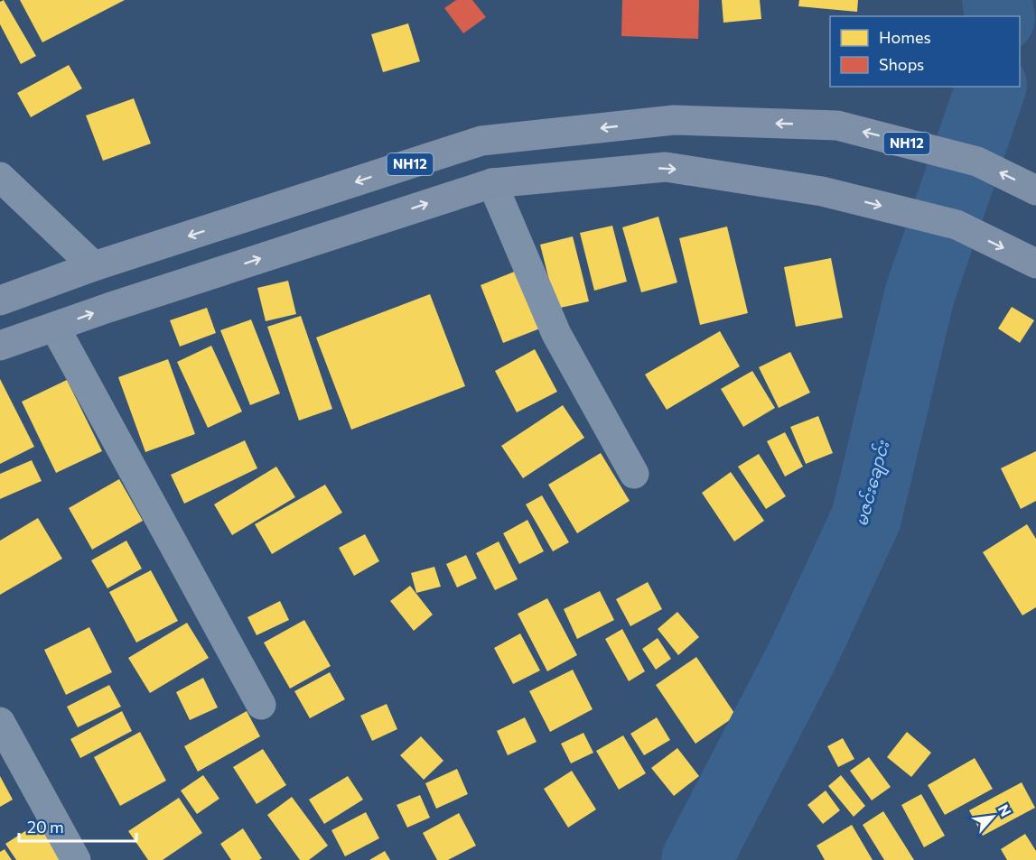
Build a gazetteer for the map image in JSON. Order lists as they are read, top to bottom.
{
  "streets": {
    "highway": ["NH12"]
  },
  "water": ["မဇင်းချောင်း"],
  "legend": ["Homes", "Shops"],
  "scale_bar": "20 m",
  "north": "top right"
}
